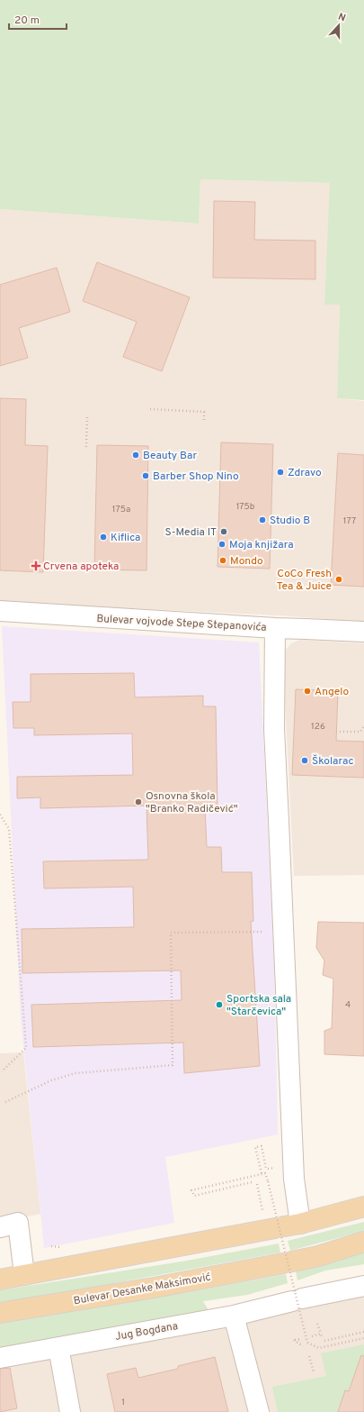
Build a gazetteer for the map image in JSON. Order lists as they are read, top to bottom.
{
  "streets": {
    "main road": ["Bulevar Desanke Maksimović"],
    "street": ["Bulevar vojvode Stepe Stepanovića", "Jug Bogdana"]
  },
  "places": {
    "other": [
      "Beauty Bar",
      "Zdravo",
      "Barber Shop Nino",
      "Studio B",
      "S-Media IT",
      "Kiflica",
      "Moja knjižara",
      "Mondo",
      "CoCo Fresh Tea & Juice",
      "Angelo",
      "Školarac",
      "Osnovna škola \"Branko Radičević\"",
      "Sportska sala \"Starčevica\""
    ],
    "health": ["Crvena apoteka"]
  },
  "house_numbers": [
    "175b",
    "175a",
    "177",
    "126",
    "4",
    "1"
  ],
  "scale_bar": "20 m",
  "north": "top"
}
